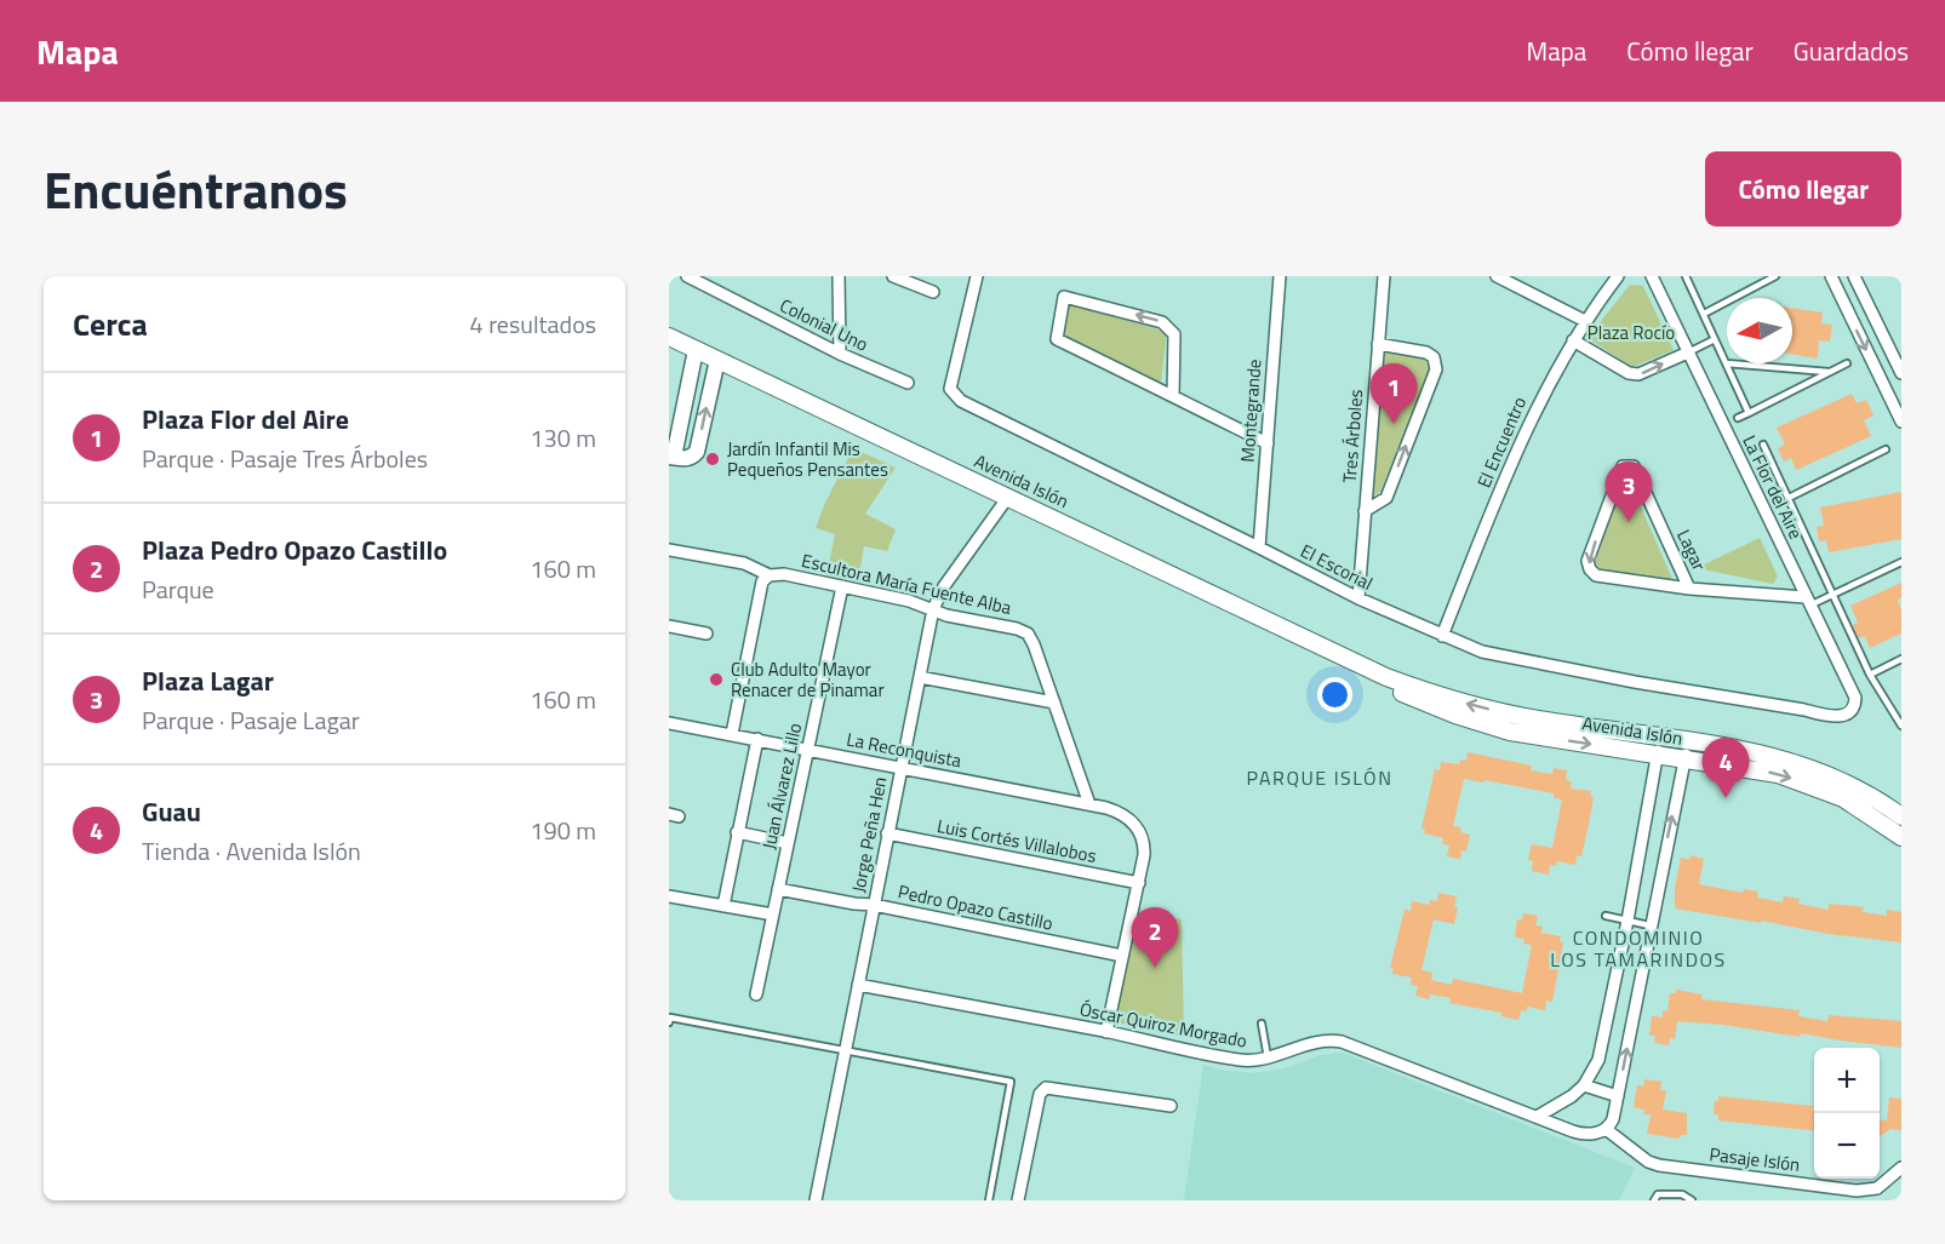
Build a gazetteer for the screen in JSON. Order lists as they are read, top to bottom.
{
  "streets": {
    "main road": ["Avenida Islón"],
    "street": [
      "Colonial Uno",
      "Montegrande",
      "Tres Árboles",
      "El Encuentro",
      "La Flor del Aire",
      "Lagar",
      "El Escorial",
      "Escultora María Fuente Alba",
      "La Reconquista",
      "Juan Álvarez Lillo",
      "Jorge Peña Hen",
      "Luis Cortés Villalobos",
      "Pedro Opazo Castillo",
      "Óscar Quiroz Morgado",
      "Pasaje Islón"
    ]
  },
  "crossings": [
    ["Montegrande", "El Escorial"],
    ["Tres Árboles", "El Escorial"],
    ["El Encuentro", "El Escorial"],
    ["Avenida Islón", "Jorge Peña Hen"],
    ["La Flor del Aire", "Lagar"],
    ["La Flor del Aire", "El Escorial"],
    ["Escultora María Fuente Alba", "La Reconquista"],
    ["Escultora María Fuente Alba", "Juan Álvarez Lillo"],
    ["Escultora María Fuente Alba", "Jorge Peña Hen"],
    ["La Reconquista", "Juan Álvarez Lillo"],
    ["La Reconquista", "Jorge Peña Hen"],
    ["La Reconquista", "Luis Cortés Villalobos"],
    ["Juan Álvarez Lillo", "Pedro Opazo Castillo"],
    ["Jorge Peña Hen", "Luis Cortés Villalobos"],
    ["Jorge Peña Hen", "Pedro Opazo Castillo"],
    ["Jorge Peña Hen", "Óscar Quiroz Morgado"],
    ["Óscar Quiroz Morgado", "Pasaje Islón"]
  ],
  "districts": ["PARQUE ISLÓN", "CONDOMINIO LOS TAMARINDOS"],
  "parks": ["Plaza Rocío"],
  "places": ["Jardín Infantil Mis Pequeños Pensantes", "Club Adulto Mayor Renacer de Pinamar"],
  "north": "left",
  "page": {
    "header": "Mapa",
    "nav": ["Mapa", "Cómo llegar", "Guardados"],
    "title": "Encuéntranos",
    "buttons": "Cómo llegar",
    "heading": ["Cerca", "4 resultados"],
    "pins": [
      "1",
      "3",
      "4",
      "2"
    ],
    "list": [
      {
        "mark": "1",
        "name": "Plaza Flor del Aire",
        "note": "Parque · Pasaje Tres Árboles",
        "value": "130 m"
      },
      {
        "mark": "2",
        "name": "Plaza Pedro Opazo Castillo",
        "note": "Parque",
        "value": "160 m"
      },
      {
        "mark": "3",
        "name": "Plaza Lagar",
        "note": "Parque · Pasaje Lagar",
        "value": "160 m"
      },
      {
        "mark": "4",
        "name": "Guau",
        "note": "Tienda · Avenida Islón",
        "value": "190 m"
      }
    ],
    "map_buttons": ["+", "−"]
  }
}
